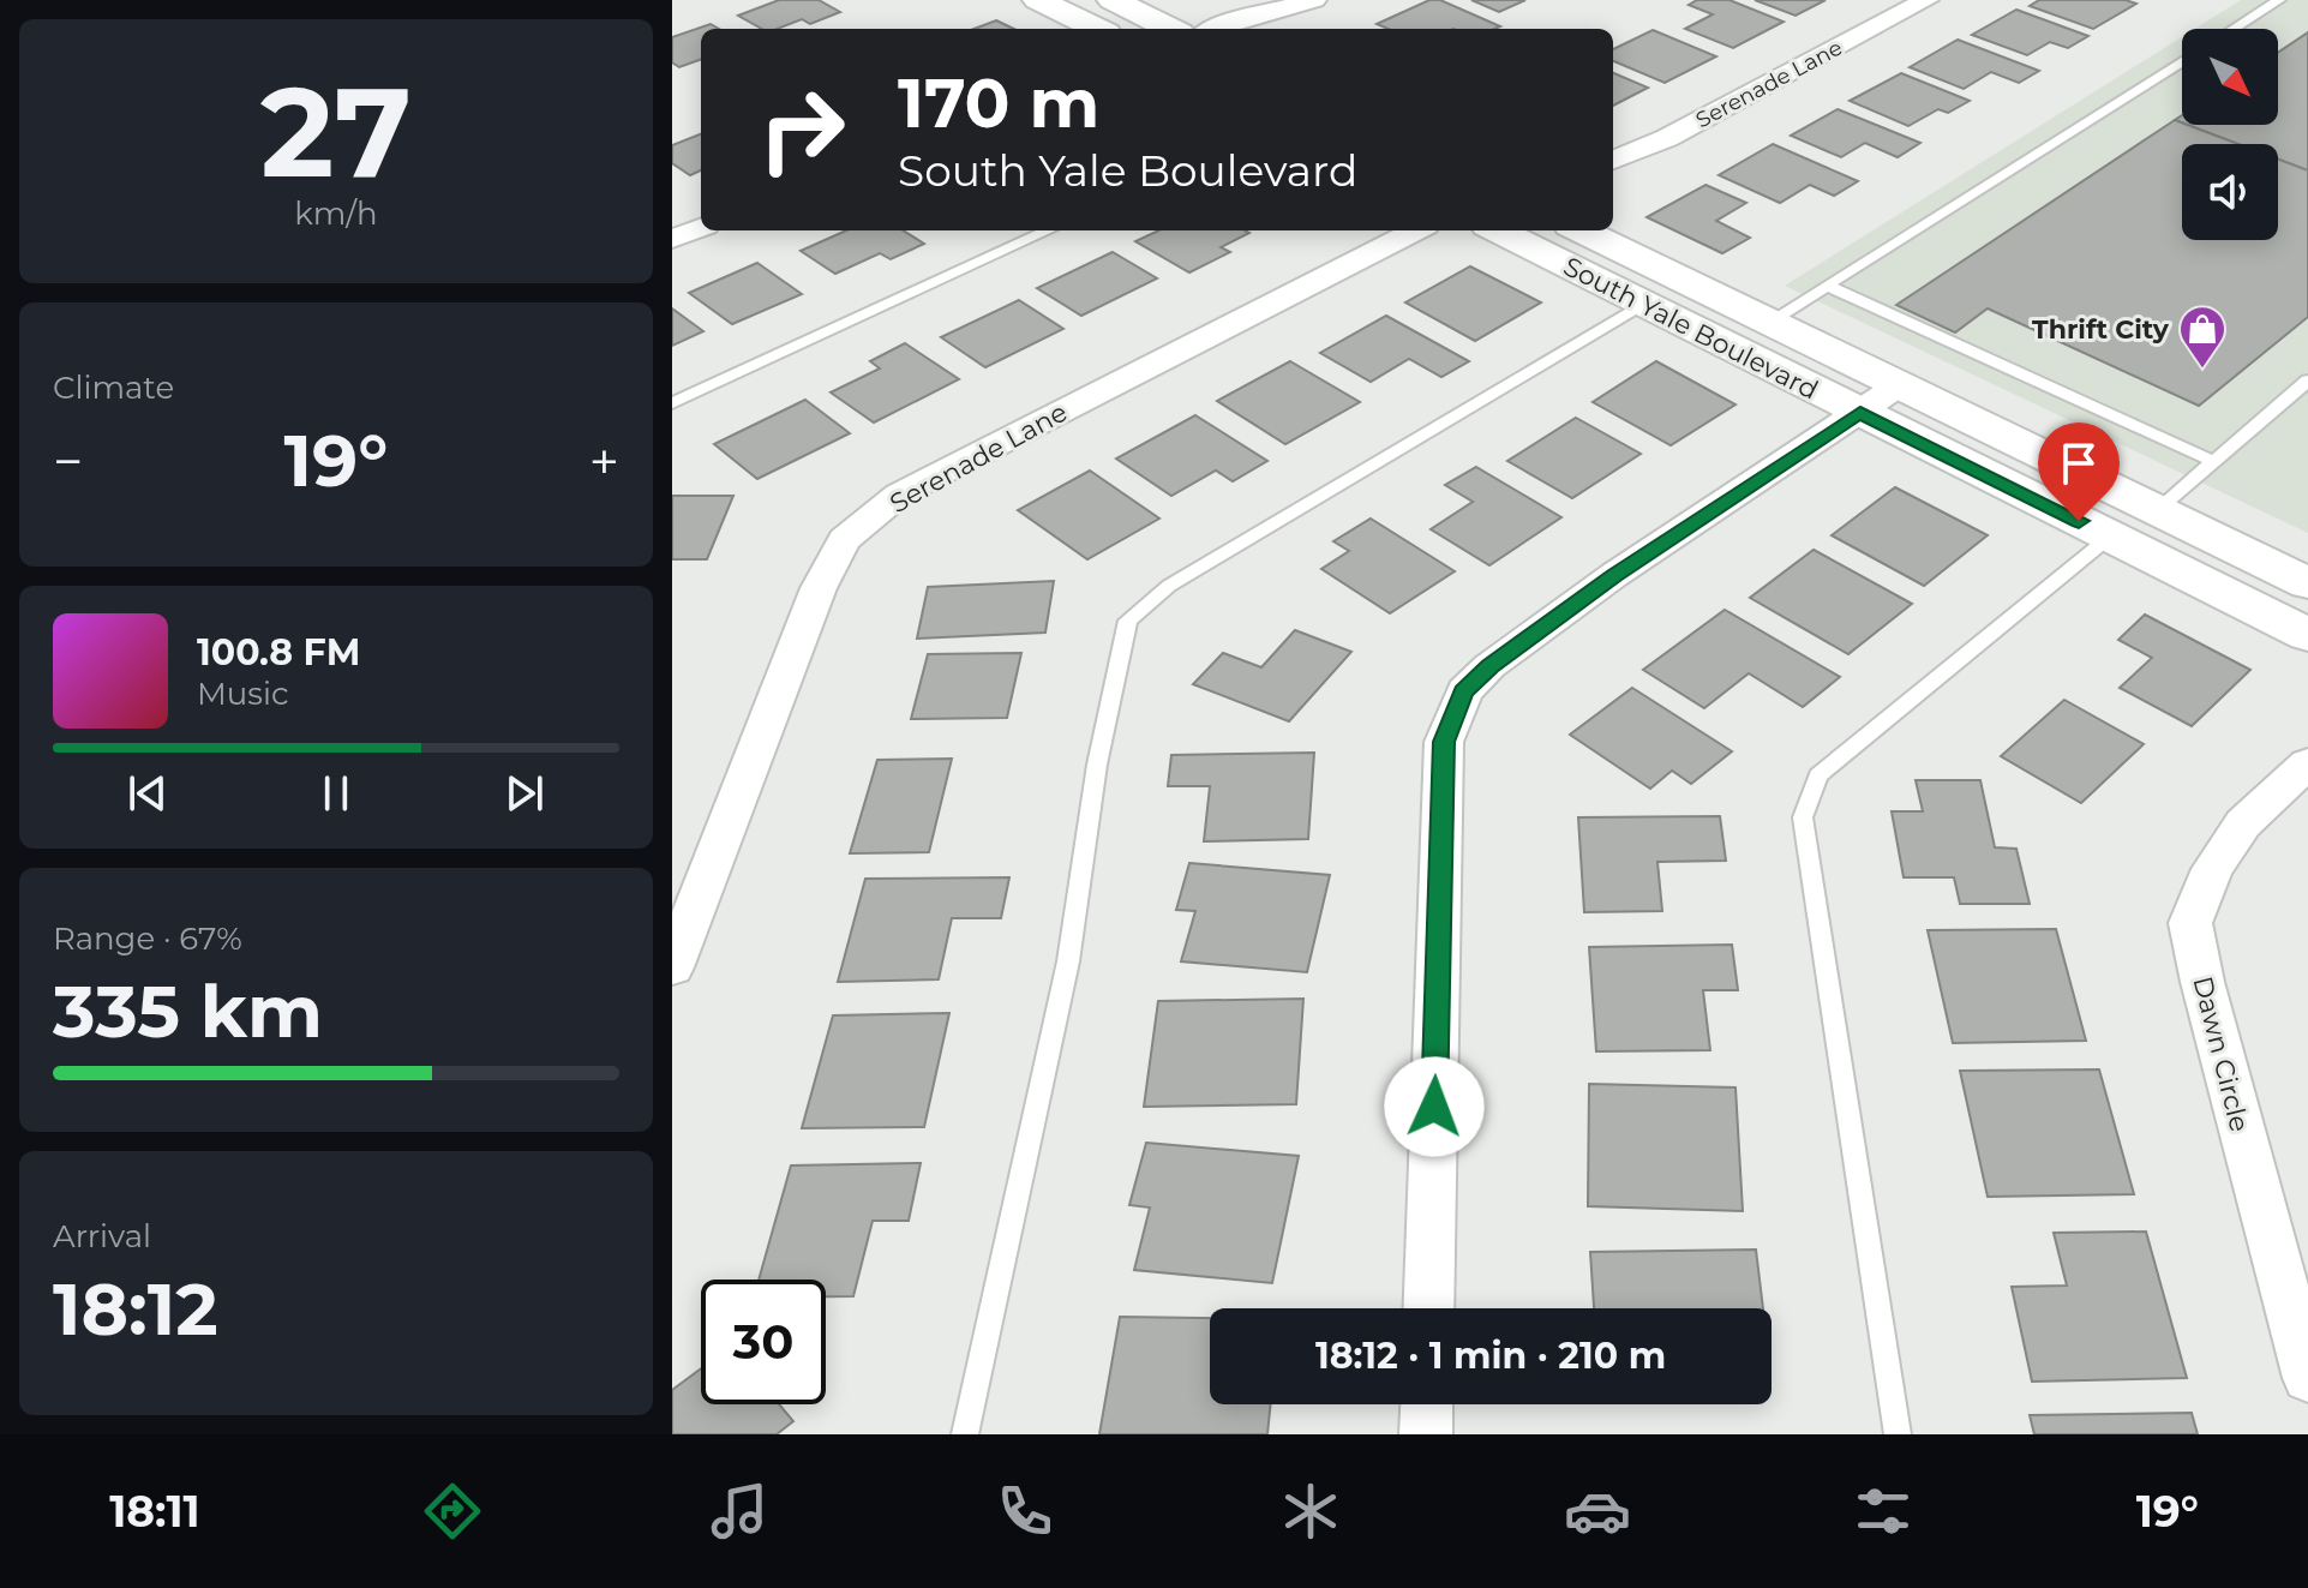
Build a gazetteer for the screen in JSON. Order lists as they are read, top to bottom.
{
  "streets": {
    "street": ["Serenade Lane", "South Yale Boulevard", "Dawn Circle"]
  },
  "places": {
    "shop": ["Thrift City"]
  },
  "north": "bottom right",
  "page": {
    "tile": [
      ["27", "km/h"],
      "Climate",
      ["Range · 67%", "335 km"],
      ["Arrival", "18:12"]
    ],
    "turn": ["170 m", "South Yale Boulevard"],
    "heat": ["−", "19°", "+"],
    "song": ["100.8 FM", "Music"],
    "limit": "30",
    "trip": "18:12 · 1 min · 210 m",
    "tabs": ["18:11", "19°"]
  }
}
